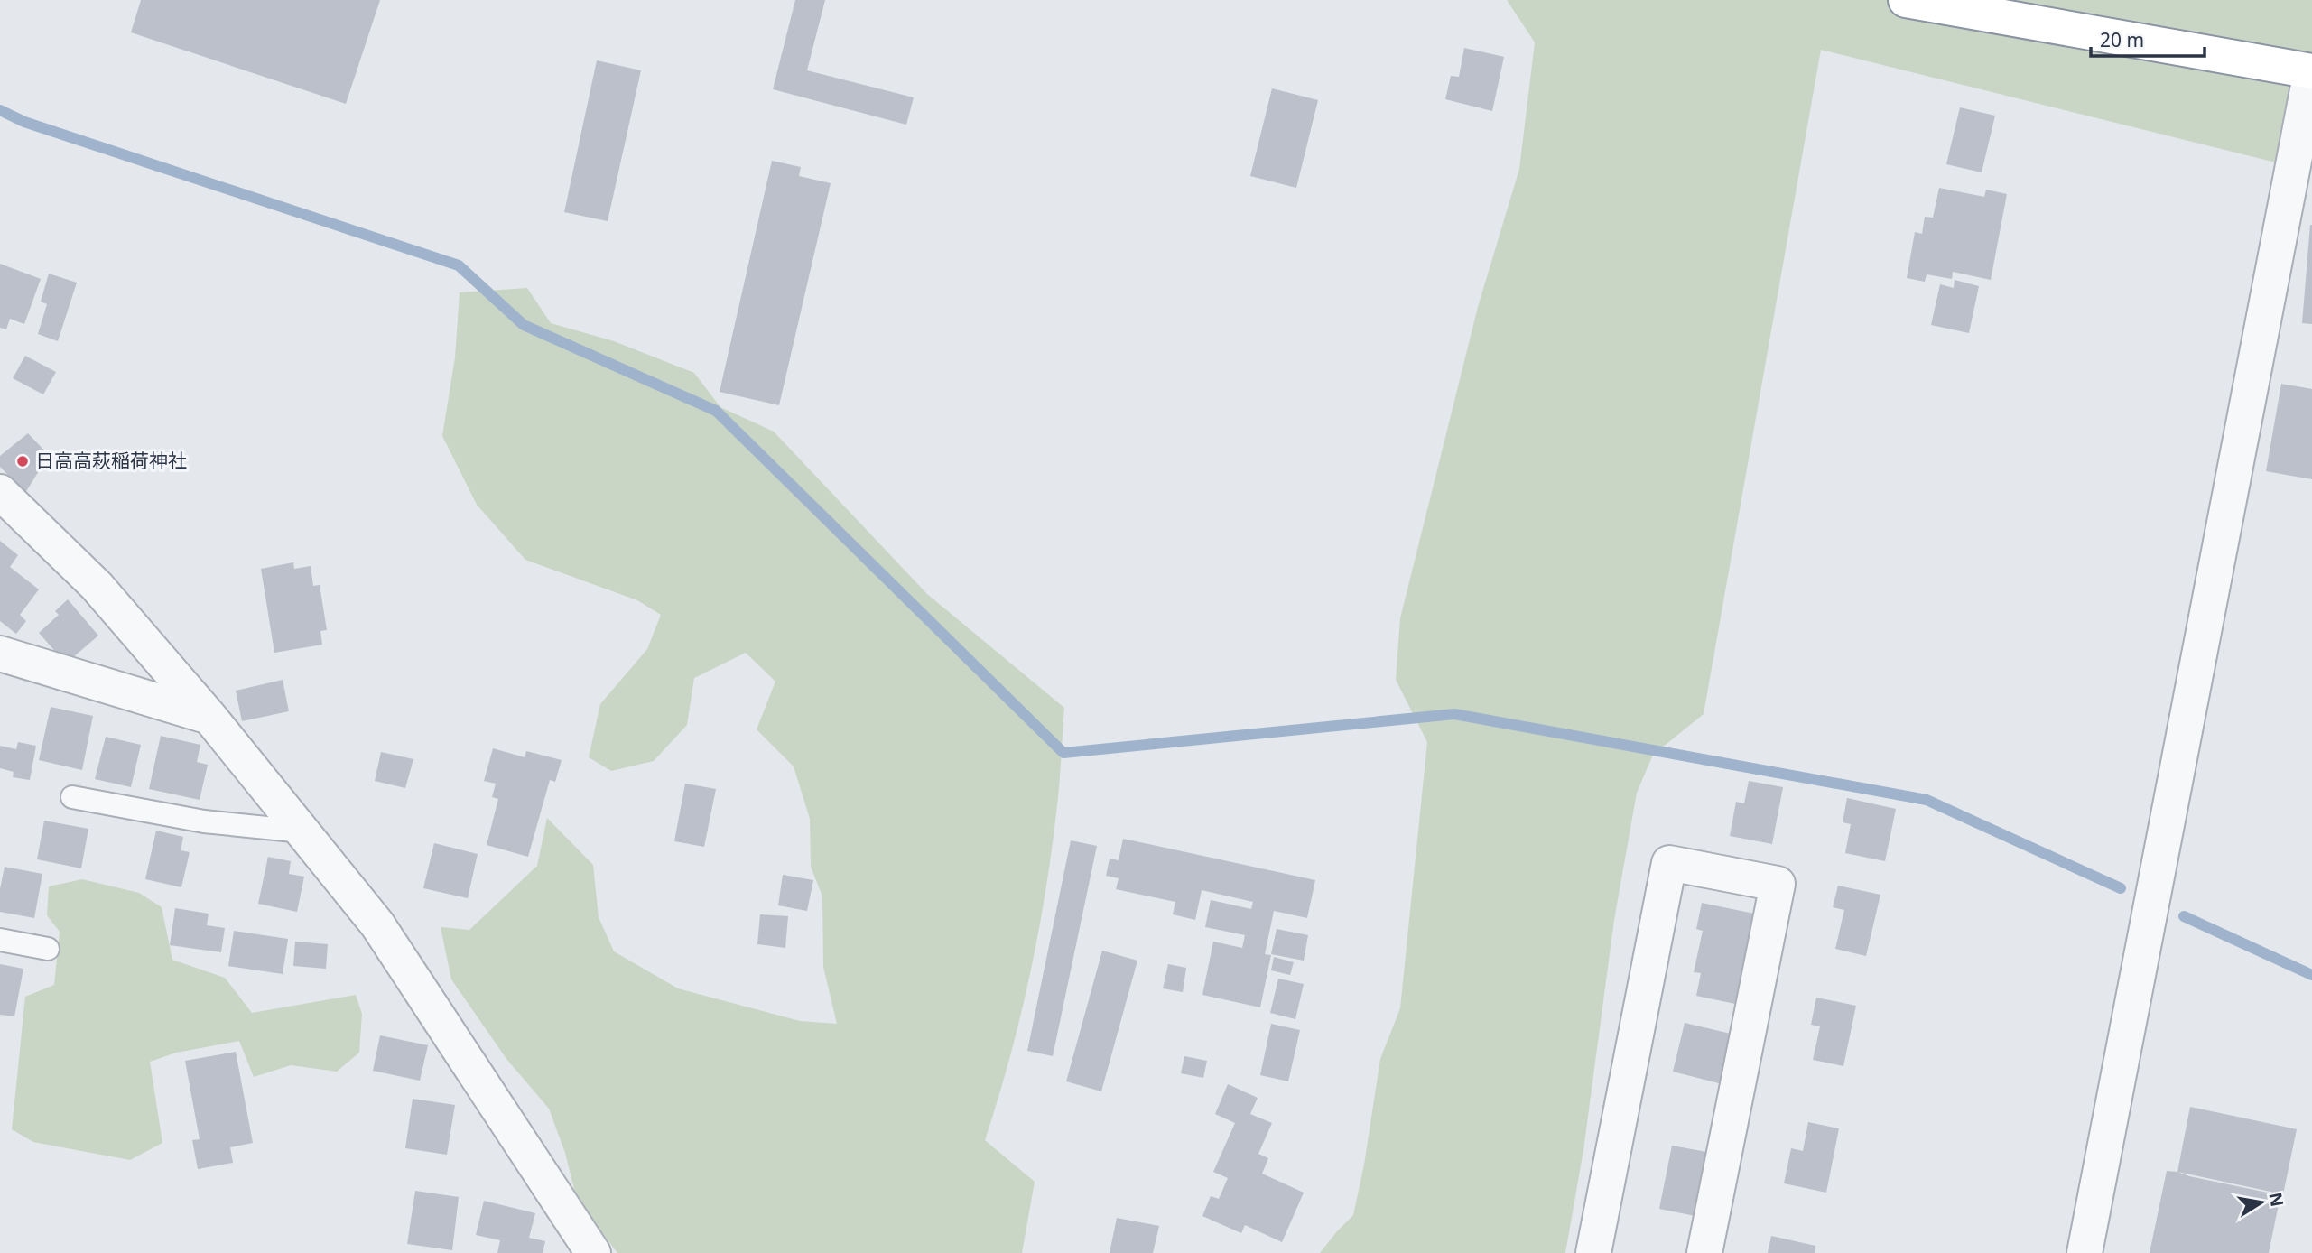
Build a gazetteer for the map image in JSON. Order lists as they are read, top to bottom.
{
  "places": ["日高高萩稲荷神社"],
  "scale_bar": "20 m",
  "north": "right"
}
